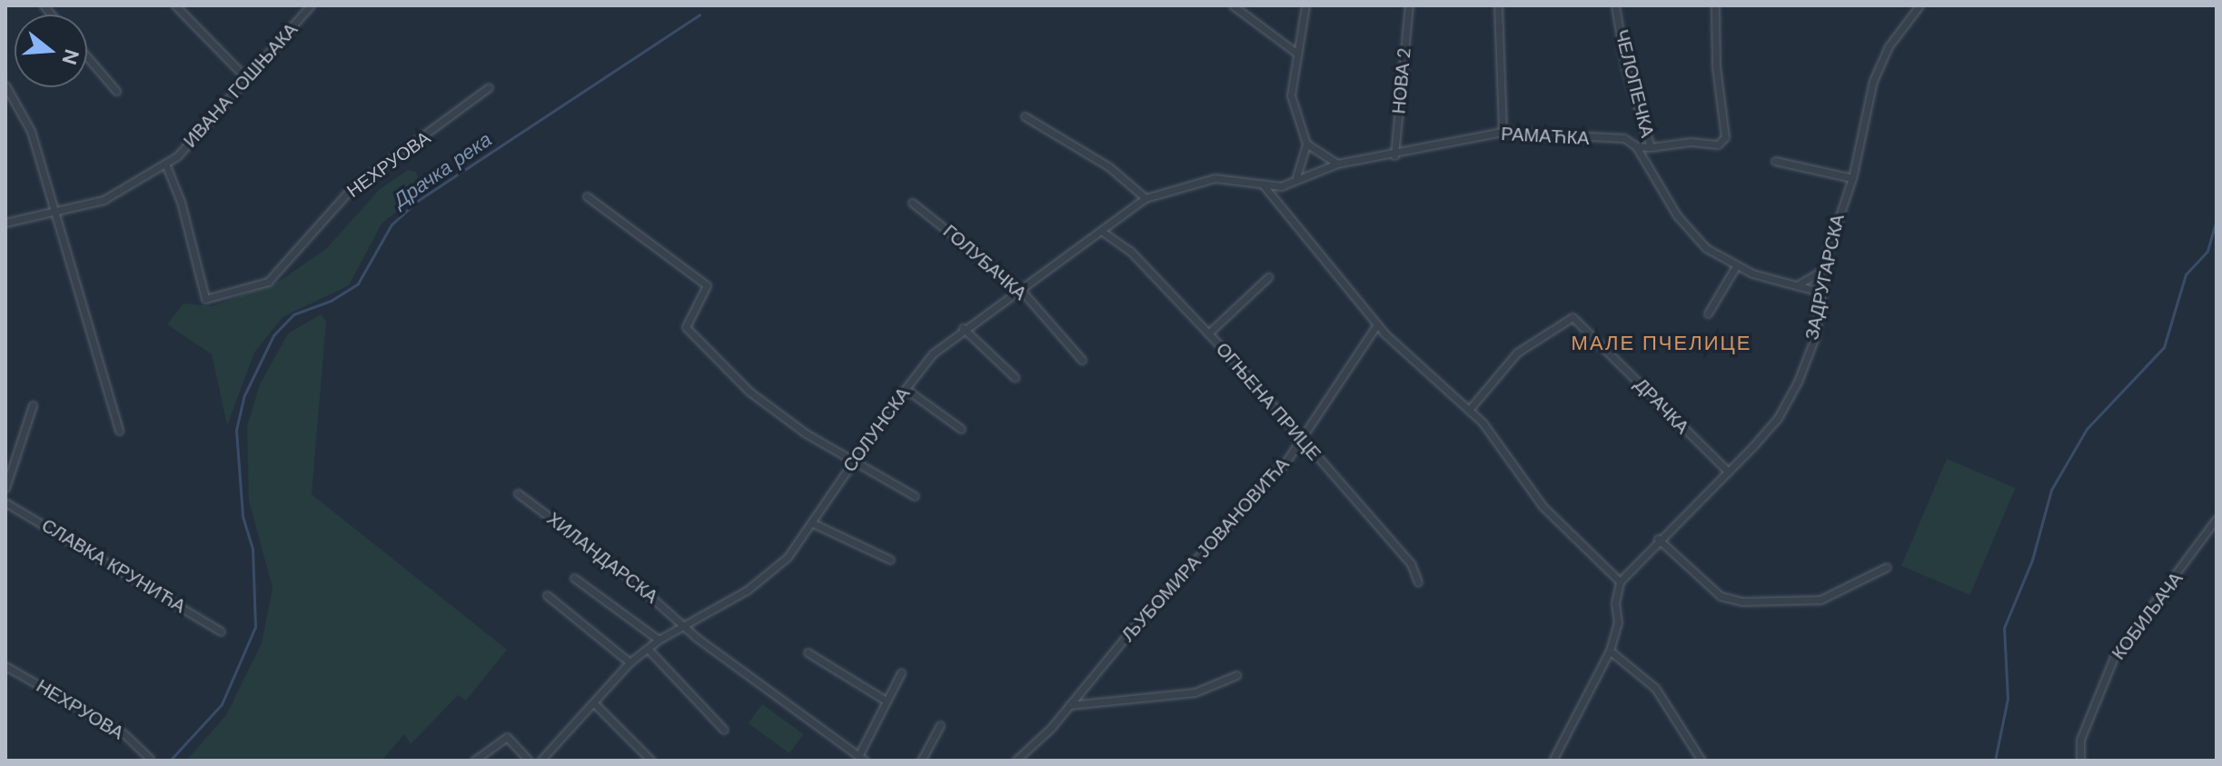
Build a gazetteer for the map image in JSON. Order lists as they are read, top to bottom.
{
  "streets": {
    "street": [
      "НОВА 2",
      "ЧЕЛОПЕЧКА",
      "ИВАНА ГОШЊАКА",
      "РАМАЋКА",
      "НЕХРУОВА",
      "ГОЛУБАЧКА",
      "ЗАДРУГАРСКА",
      "ОГЊЕНА ПРИЦЕ",
      "ДРАЧКА",
      "СОЛУНСКА",
      "ЉУБОМИРА ЈОВАНОВИЋА",
      "ХИЛАНДАРСКА",
      "СЛАВКА КРУНИЋА",
      "КОБИЉАЧА"
    ]
  },
  "crossings": [
    ["НОВА 2", "РАМАЋКА"],
    ["ЧЕЛОПЕЧКА", "РАМАЋКА"],
    ["ИВАНА ГОШЊАКА", "НЕХРУОВА"],
    ["РАМАЋКА", "СОЛУНСКА"],
    ["ГОЛУБАЧКА", "СОЛУНСКА"],
    ["ЗАДРУГАРСКА", "ДРАЧКА"],
    ["ОГЊЕНА ПРИЦЕ", "СОЛУНСКА"],
    ["ОГЊЕНА ПРИЦЕ", "ЉУБОМИРА ЈОВАНОВИЋА"],
    ["СОЛУНСКА", "ХИЛАНДАРСКА"]
  ],
  "districts": ["МАЛЕ ПЧЕЛИЦЕ"],
  "water": ["Драчка река"],
  "north": "right"
}
